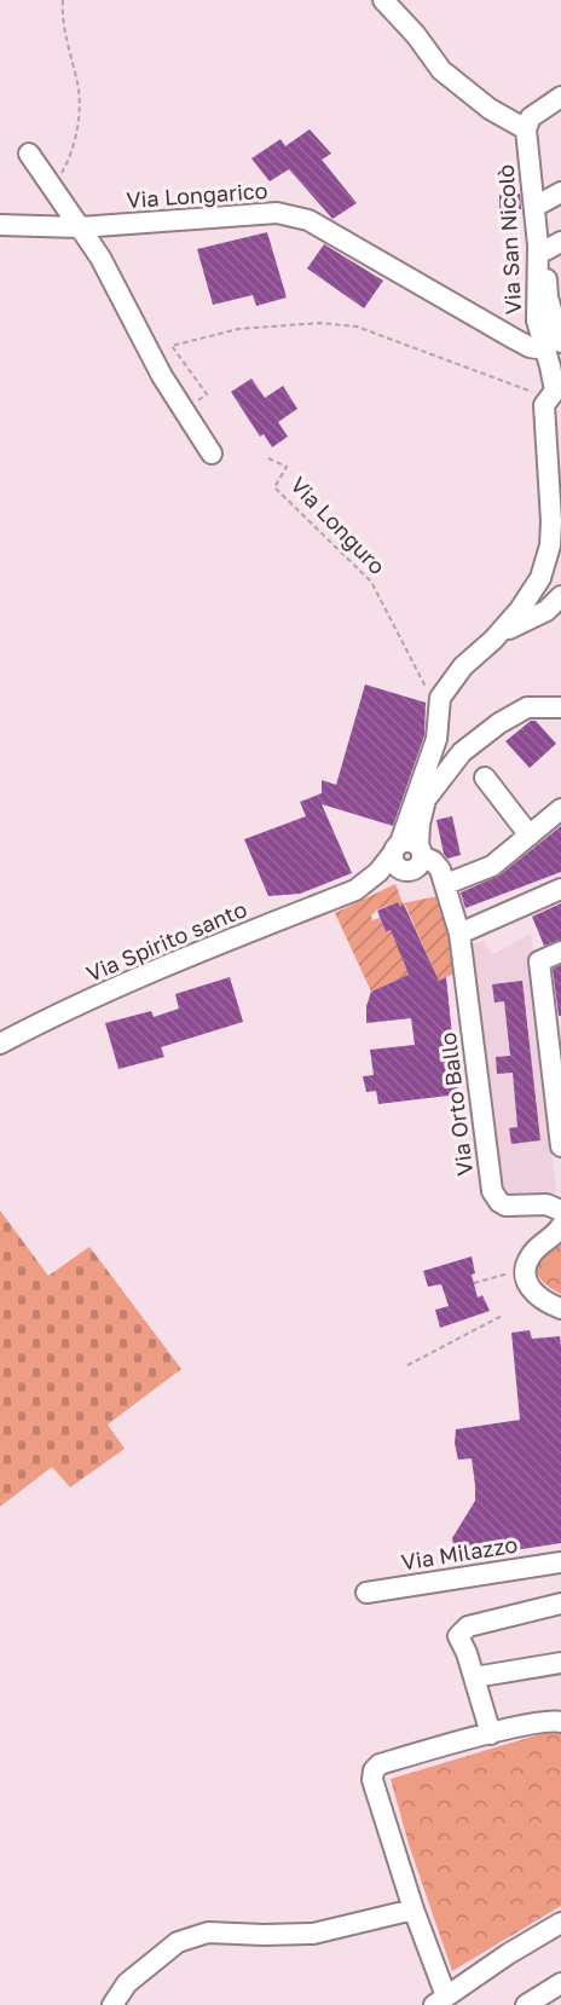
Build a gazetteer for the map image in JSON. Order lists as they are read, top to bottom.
{
  "streets": {
    "street": [
      "Via Longarico",
      "Via San Nicolò",
      "Via Spirito santo",
      "Via Orto Ballo",
      "Via Milazzo"
    ],
    "path": ["Via Longuro"]
  },
  "crossings": [
    ["Via Longarico", "Via San Nicolò"]
  ]
}
